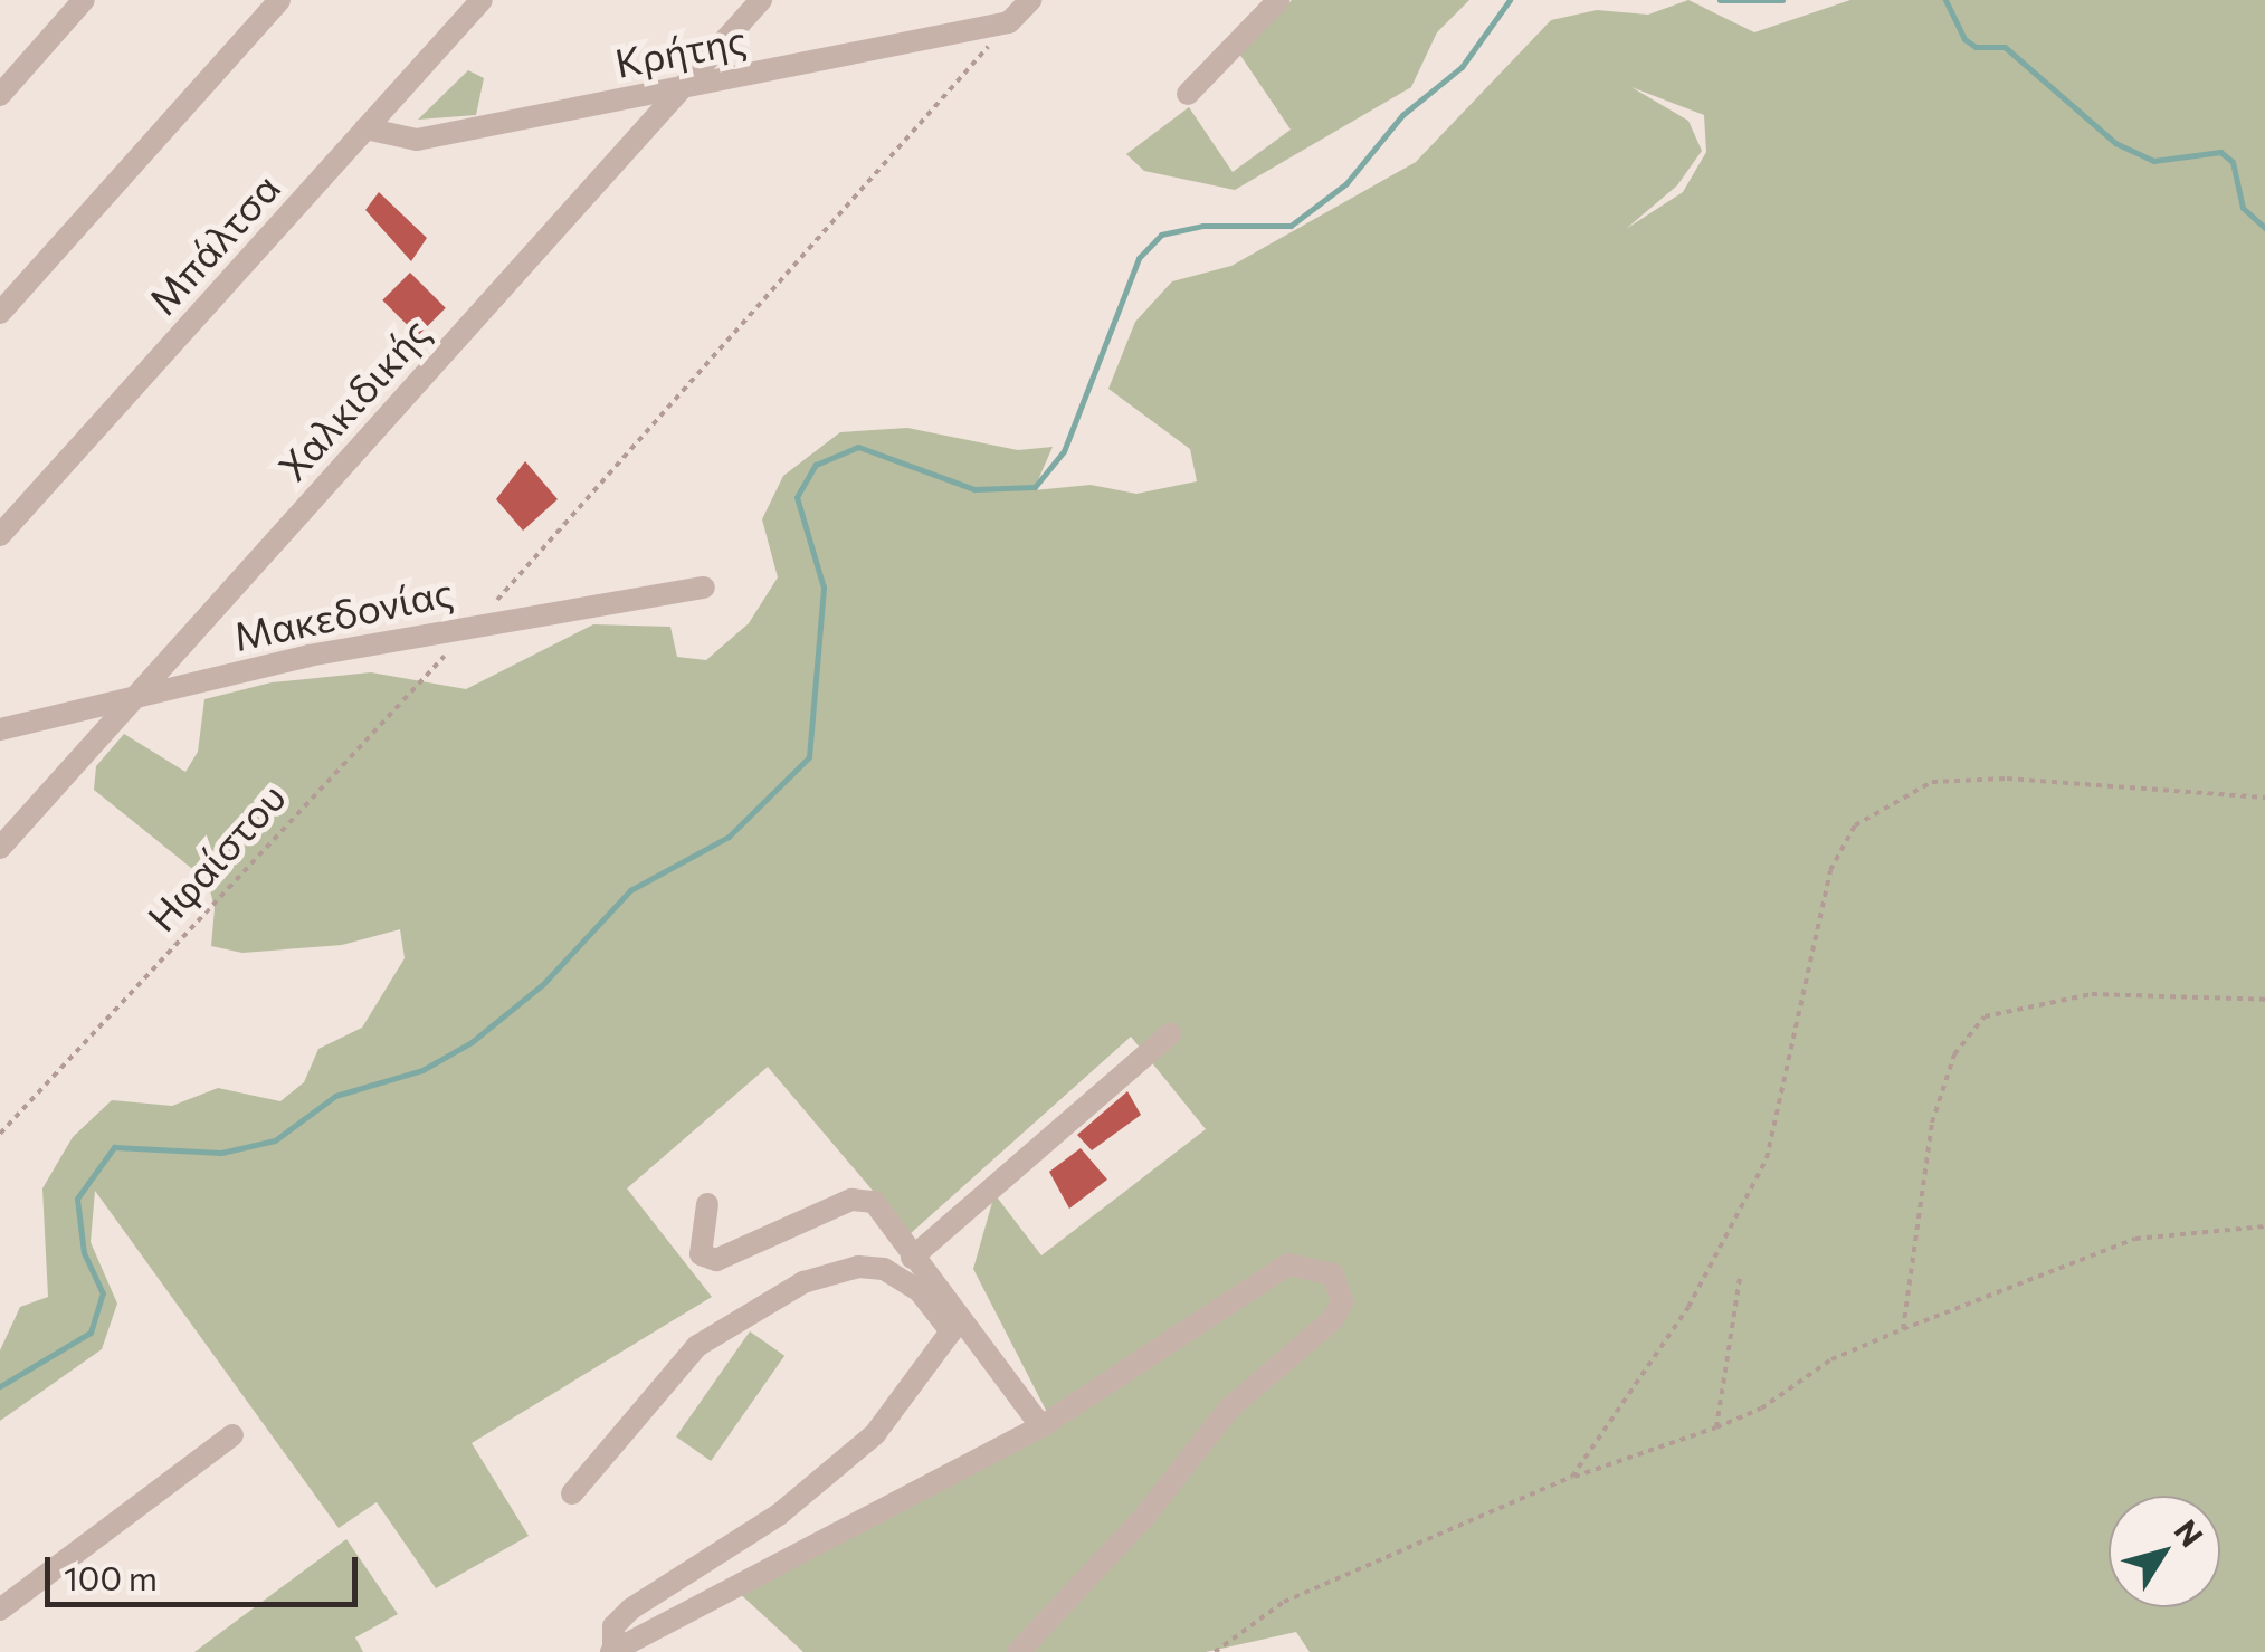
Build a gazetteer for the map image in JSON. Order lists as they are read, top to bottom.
{
  "streets": {
    "street": [
      "Κρήτης",
      "Μπάλτσα",
      "Χαλκιδικής",
      "Μακεδονίας"
    ],
    "path": ["Ηφαίστου"]
  },
  "crossings": [
    ["Κρήτης", "Μπάλτσα"],
    ["Κρήτης", "Χαλκιδικής"],
    ["Χαλκιδικής", "Μακεδονίας"]
  ],
  "scale_bar": "100 m",
  "north": "top right"
}
